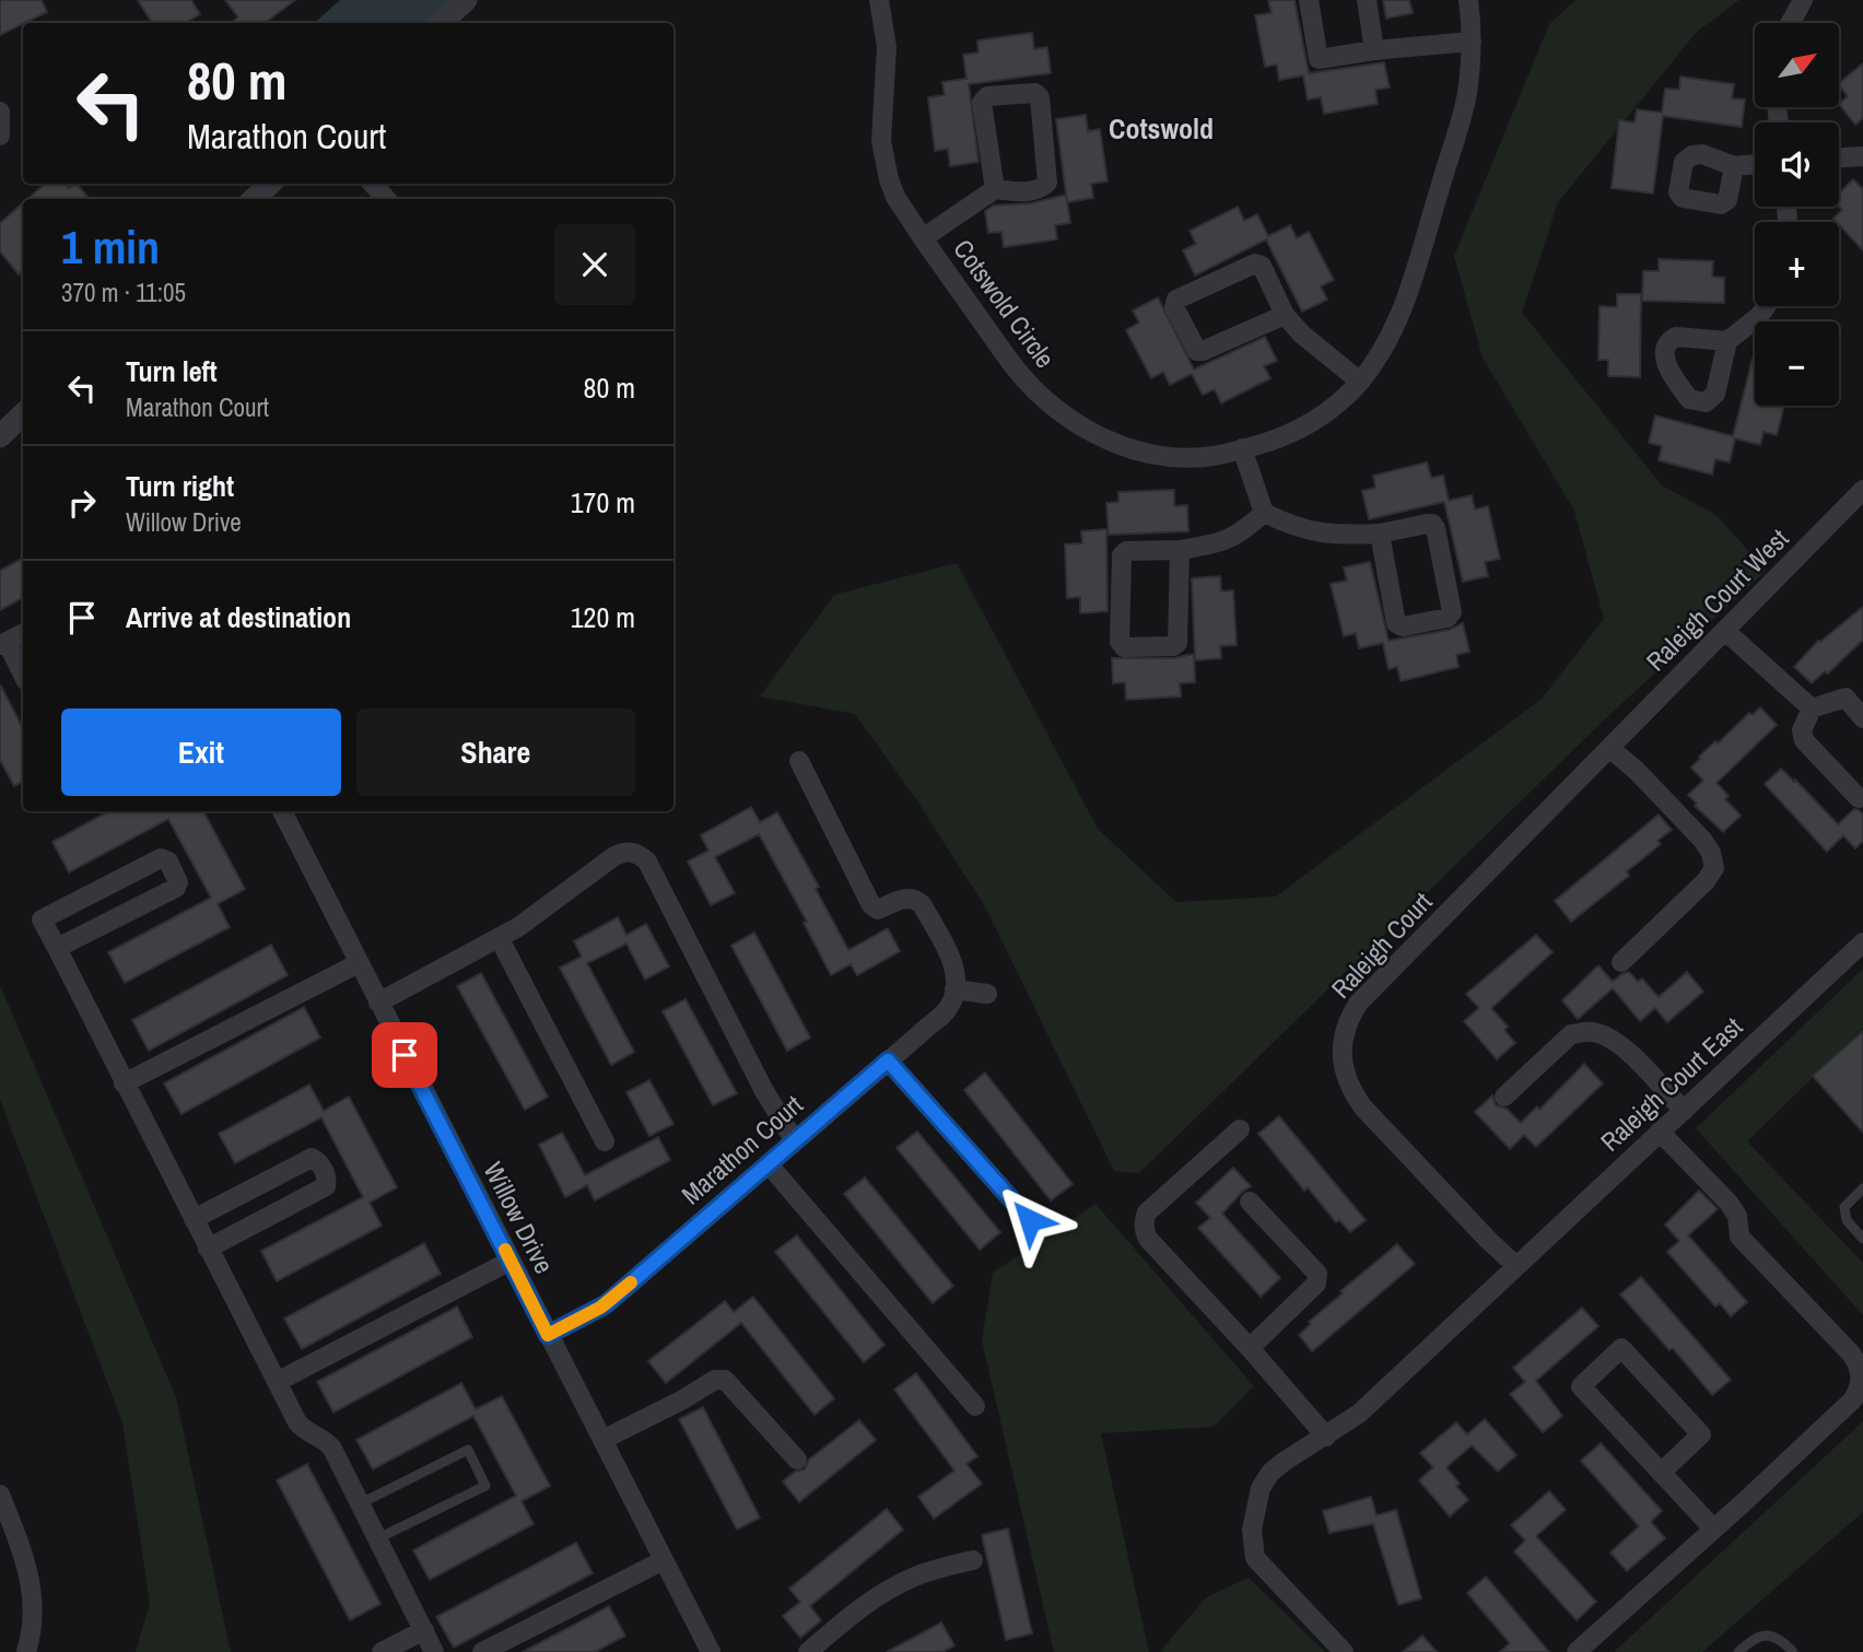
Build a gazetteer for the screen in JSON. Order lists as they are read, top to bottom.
{
  "streets": {
    "street": [
      "Cotswold Circle",
      "Raleigh Court West",
      "Raleigh Court",
      "Raleigh Court East",
      "Marathon Court",
      "Willow Drive"
    ]
  },
  "crossings": [
    ["Raleigh Court West", "Raleigh Court"],
    ["Raleigh Court", "Raleigh Court East"],
    ["Marathon Court", "Willow Drive"]
  ],
  "districts": ["Cotswold"],
  "north": "top right",
  "page": {
    "map_buttons": ["+", "−"],
    "turn": ["80 m", "Marathon Court"],
    "heading": ["1 min", "370 m · 11:05"],
    "list": [
      {
        "name": "Turn left",
        "note": "Marathon Court",
        "value": "80 m"
      },
      {
        "name": "Turn right",
        "note": "Willow Drive",
        "value": "170 m"
      },
      {
        "name": "Arrive at destination",
        "value": "120 m"
      }
    ],
    "buttons": ["Exit", "Share"]
  }
}
